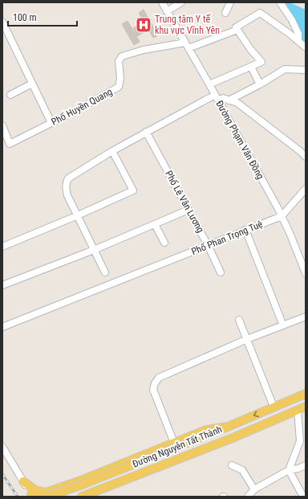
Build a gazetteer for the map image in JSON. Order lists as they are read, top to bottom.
{
  "streets": {
    "main road": ["Đường Nguyễn Tất Thành"],
    "street": [
      "Phố Huyền Quang",
      "Đường Phạm Văn Đồng",
      "Phố Lê Văn Lương",
      "Phố Phan Trọng Tuệ"
    ]
  },
  "crossings": [
    ["Phố Huyền Quang", "Đường Phạm Văn Đồng"],
    ["Đường Phạm Văn Đồng", "Phố Phan Trọng Tuệ"],
    ["Phố Lê Văn Lương", "Phố Phan Trọng Tuệ"]
  ],
  "places": {
    "hospital": ["Trung tâm Y tế khu vực Vĩnh Yên"]
  },
  "scale_bar": "100 m"
}
